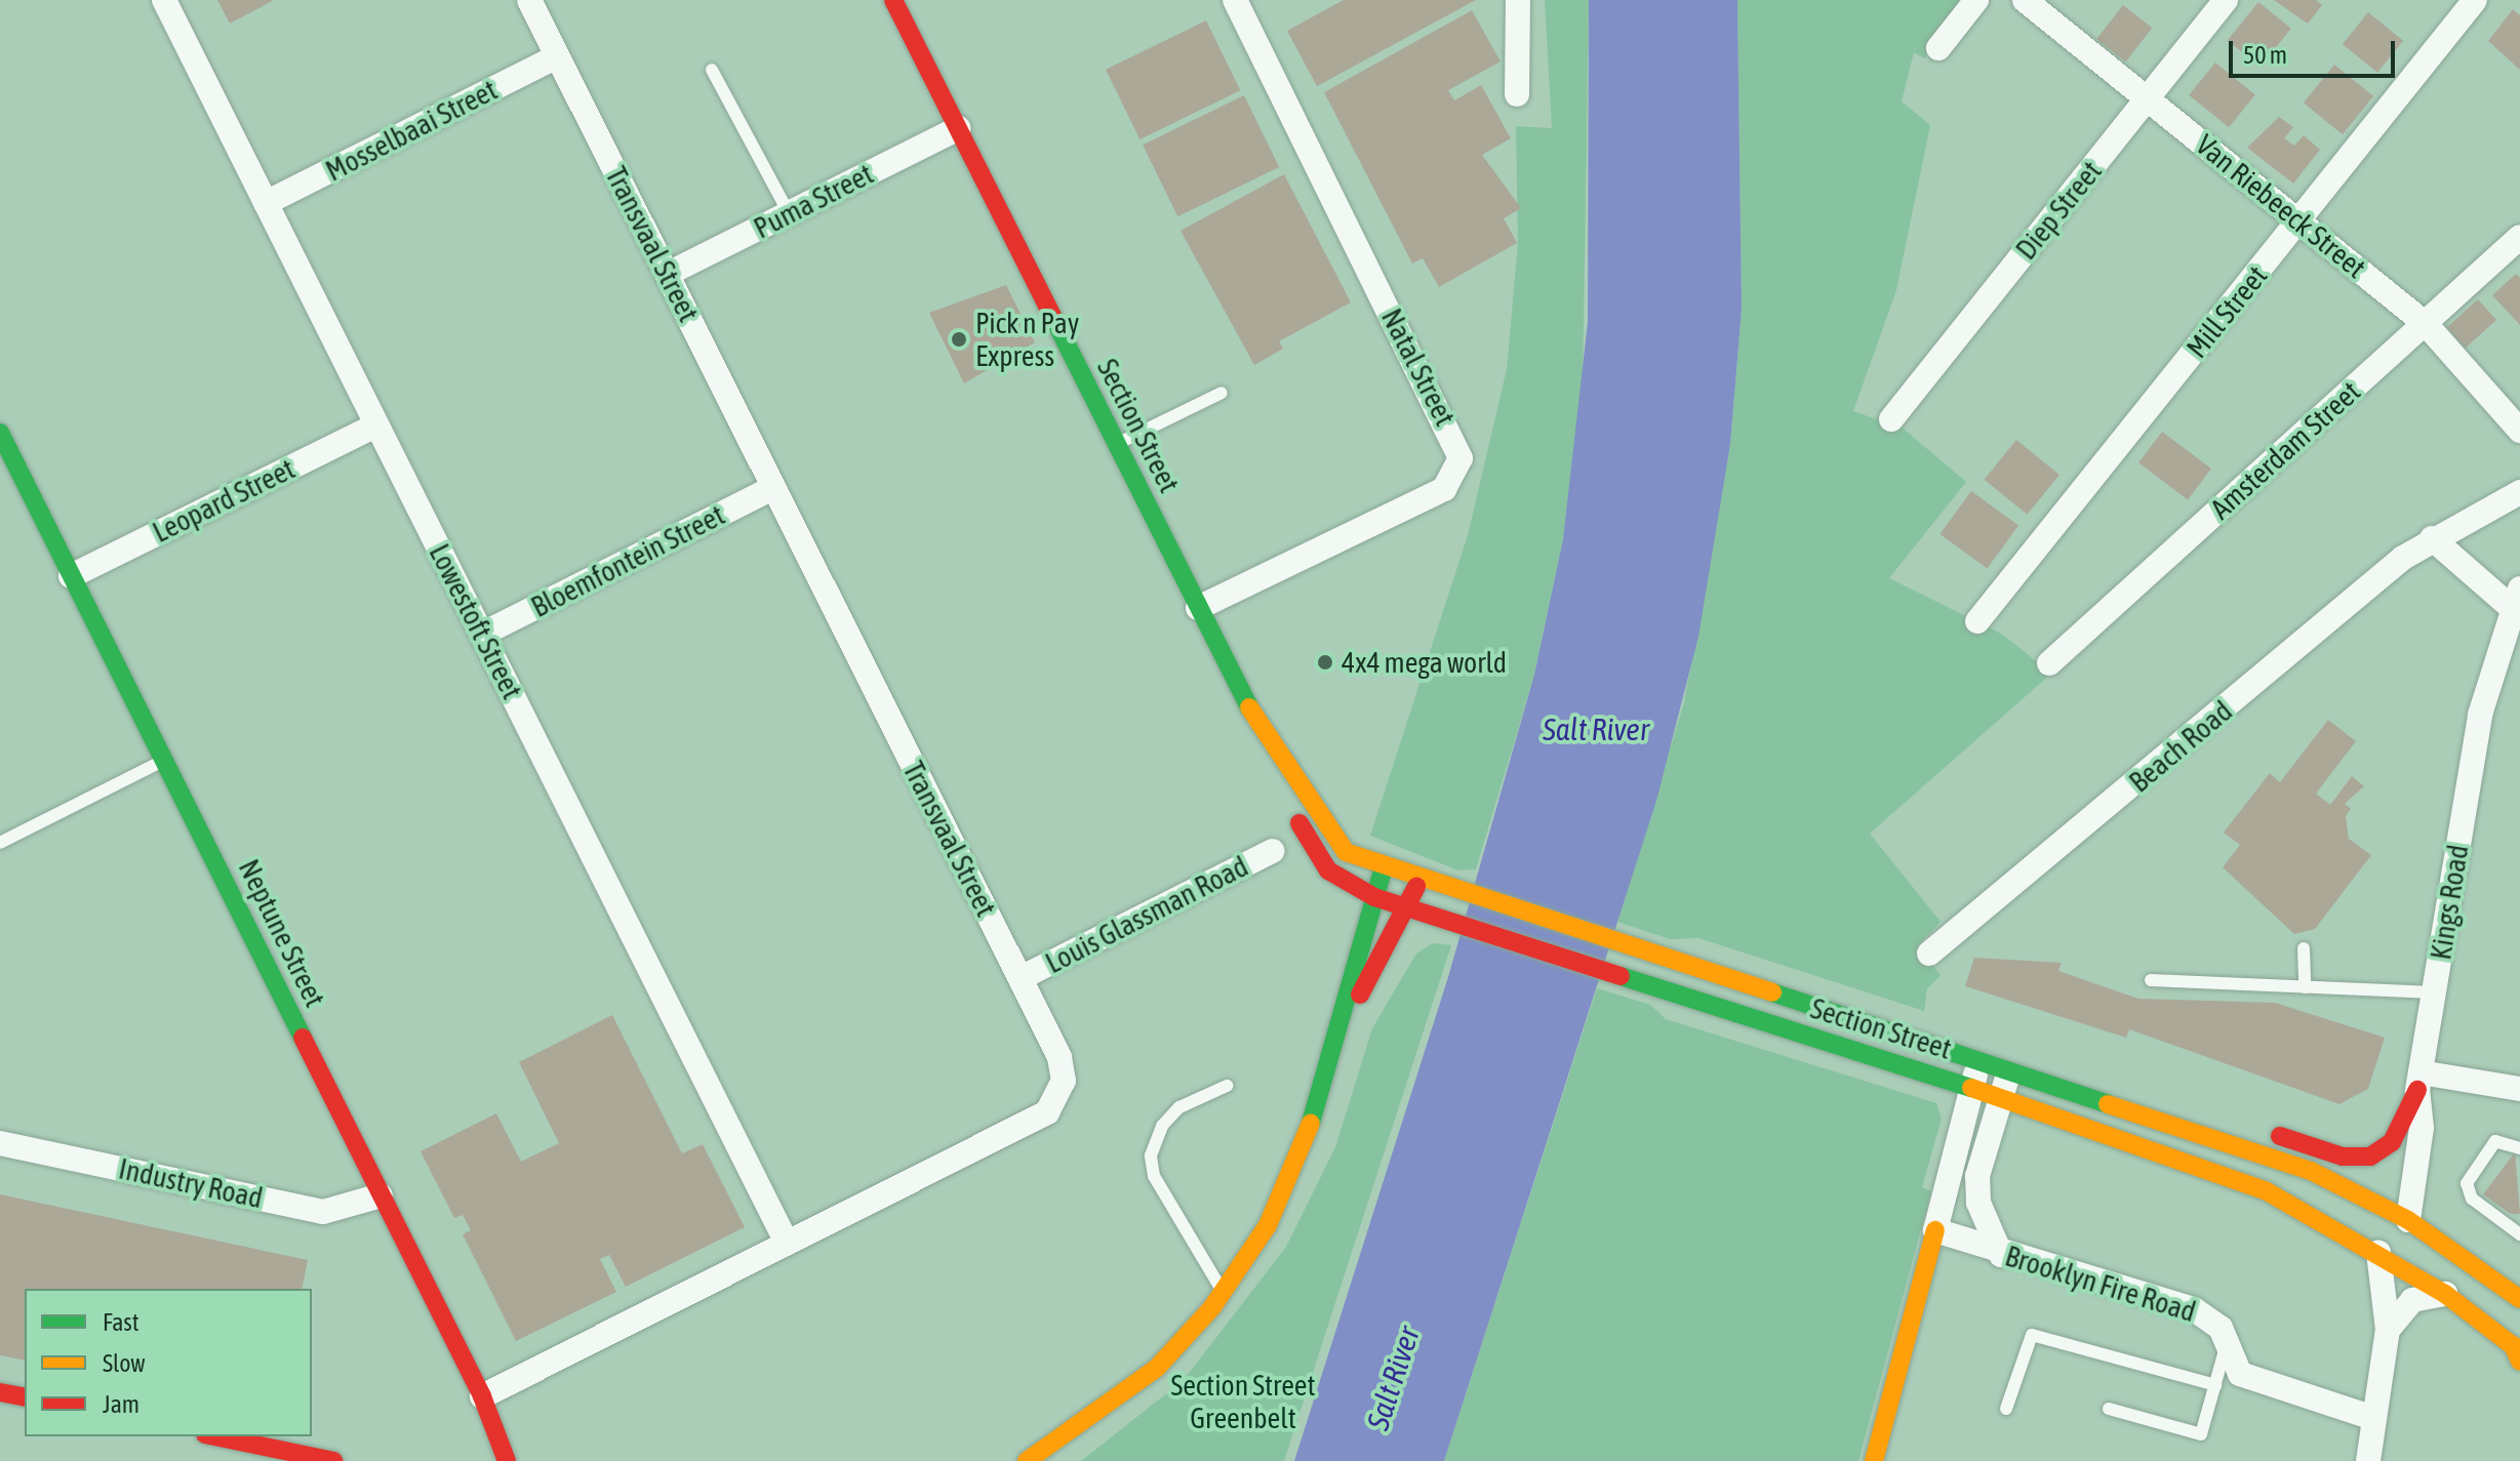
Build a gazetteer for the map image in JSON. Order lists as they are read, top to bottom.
{
  "streets": {
    "main road": ["Section Street", "Neptune Street"],
    "street": [
      "Mosselbaai Street",
      "Puma Street",
      "Van Riebeeck Street",
      "Diep Street",
      "Transvaal Street",
      "Mill Street",
      "Natal Street",
      "Amsterdam Street",
      "Leopard Street",
      "Bloemfontein Street",
      "Lowestoft Street",
      "Beach Road",
      "Kings Road",
      "Louis Glassman Road",
      "Industry Road",
      "Brooklyn Fire Road"
    ]
  },
  "crossings": [
    ["Mosselbaai Street", "Transvaal Street"],
    ["Mosselbaai Street", "Lowestoft Street"],
    ["Puma Street", "Transvaal Street"],
    ["Puma Street", "Section Street"],
    ["Van Riebeeck Street", "Diep Street"],
    ["Van Riebeeck Street", "Mill Street"],
    ["Van Riebeeck Street", "Amsterdam Street"],
    ["Transvaal Street", "Bloemfontein Street"],
    ["Transvaal Street", "Lowestoft Street"],
    ["Transvaal Street", "Louis Glassman Road"],
    ["Transvaal Street", "Neptune Street"],
    ["Natal Street", "Section Street"],
    ["Section Street", "Kings Road"],
    ["Leopard Street", "Lowestoft Street"],
    ["Leopard Street", "Neptune Street"],
    ["Bloemfontein Street", "Lowestoft Street"],
    ["Neptune Street", "Industry Road"]
  ],
  "water": ["Salt River"],
  "parks": ["Section Street Greenbelt"],
  "places": ["Pick n Pay Express", "4x4 mega world"],
  "legend": ["Fast", "Slow", "Jam"],
  "scale_bar": "50 m"
}
